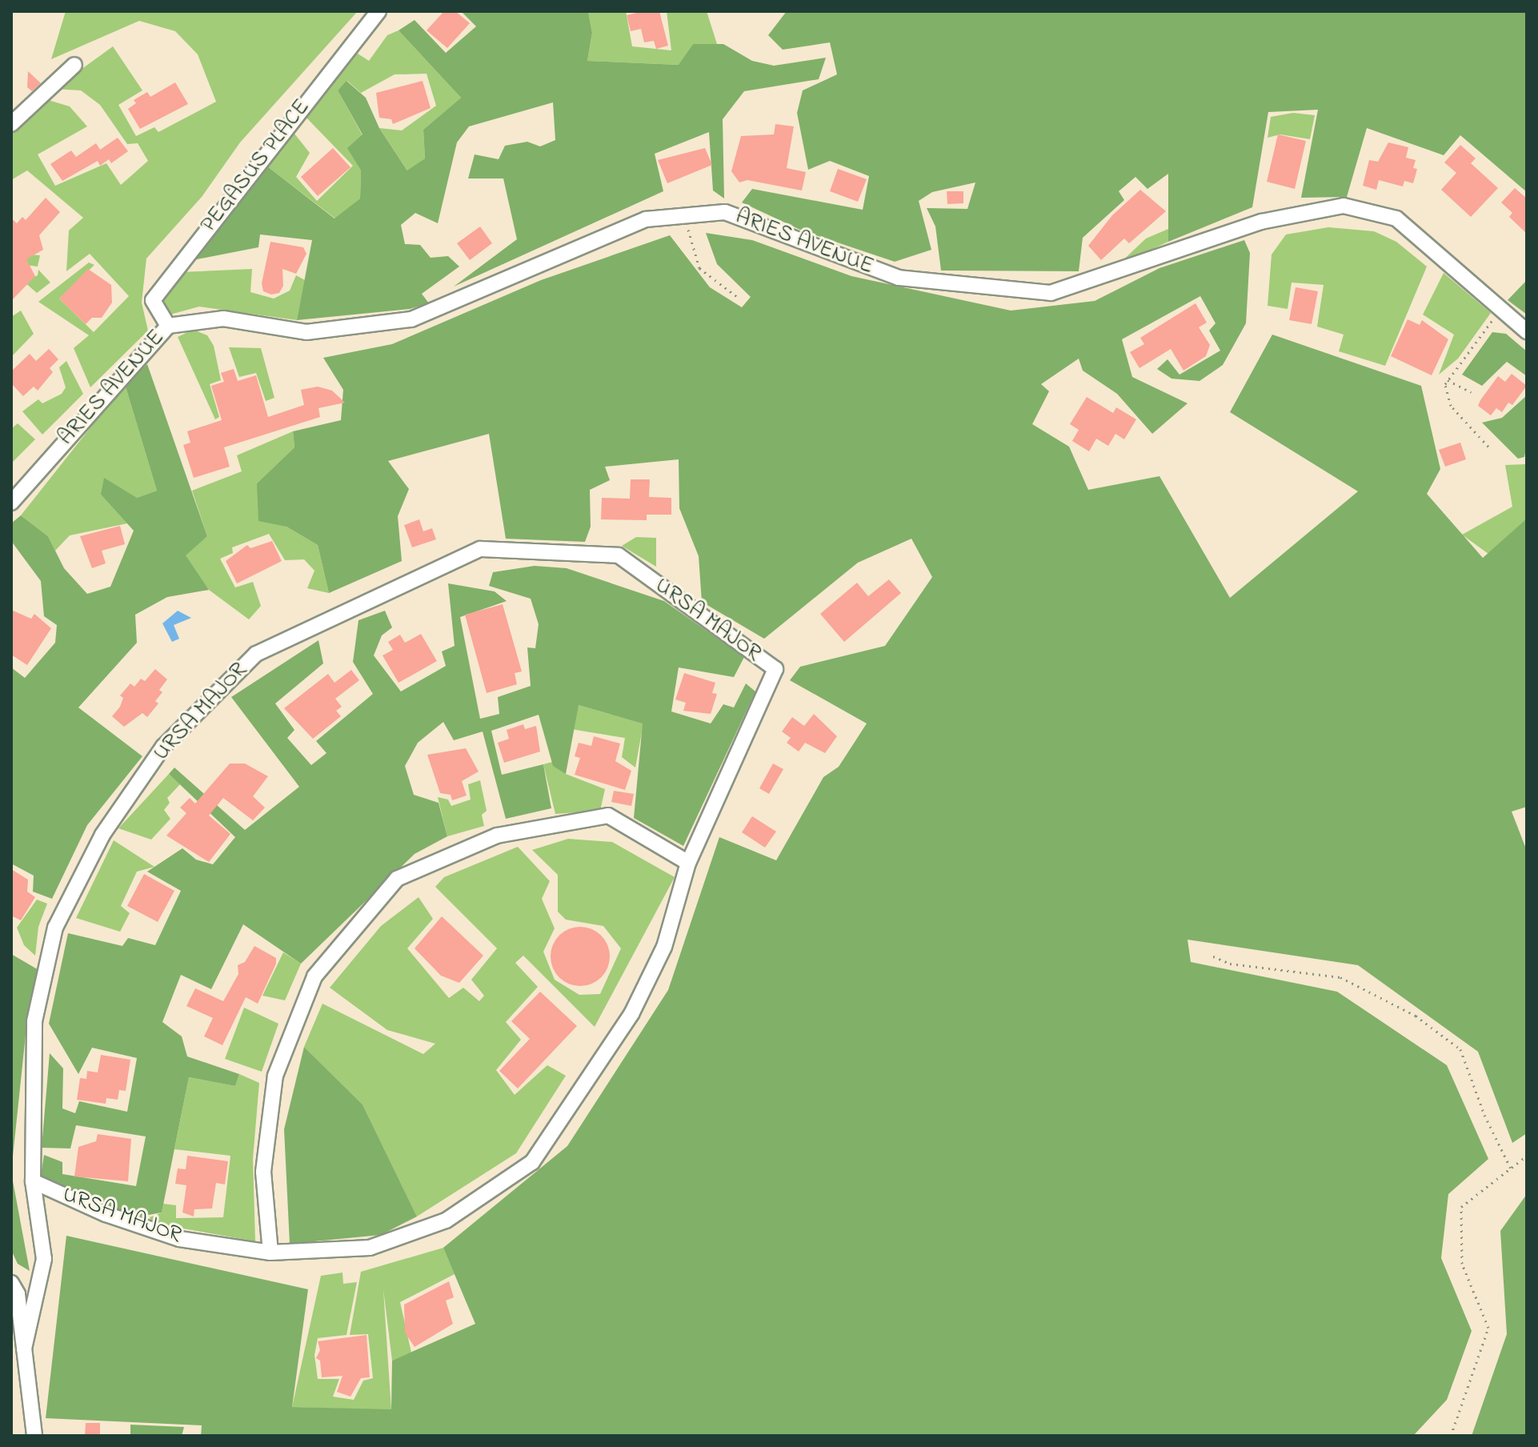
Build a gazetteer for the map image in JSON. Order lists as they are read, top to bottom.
{
  "streets": {
    "street": ["PEGASUS PLACE", "ARIES AVENUE", "URSA MAJOR"]
  },
  "crossings": [
    ["PEGASUS PLACE", "ARIES AVENUE"]
  ]
}
